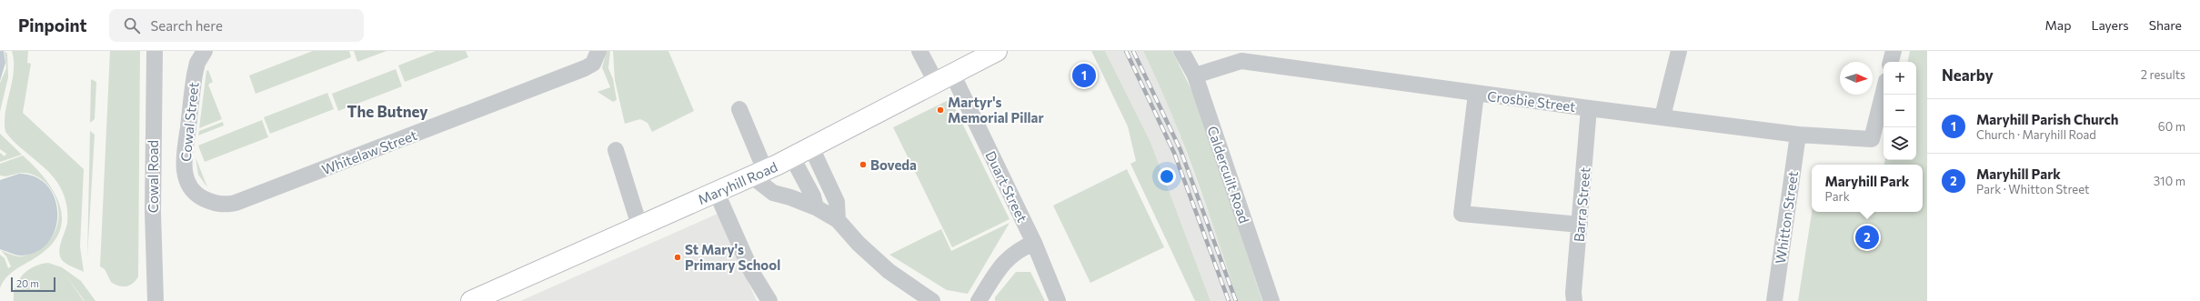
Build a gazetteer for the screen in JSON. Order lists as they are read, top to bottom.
{
  "streets": {
    "main road": ["Maryhill Road"],
    "street": [
      "Crosbie Street",
      "Cowal Street",
      "Whitelaw Street",
      "Caldercuilt Road",
      "Cowal Road",
      "Duart Street",
      "Barra Street",
      "Whitton Street"
    ]
  },
  "crossings": [
    ["Crosbie Street", "Caldercuilt Road"],
    ["Crosbie Street", "Barra Street"],
    ["Crosbie Street", "Whitton Street"],
    ["Cowal Street", "Whitelaw Street"],
    ["Maryhill Road", "Duart Street"]
  ],
  "districts": ["The Butney"],
  "places": ["Martyr's Memorial Pillar", "Boveda", "St Mary's Primary School"],
  "scale_bar": "20 m",
  "north": "right",
  "page": {
    "header": "Pinpoint",
    "search": "Search here",
    "nav": ["Map", "Layers", "Share"],
    "heading": ["Nearby", "2 results"],
    "map_buttons": ["+", "−"],
    "pins": ["1", "2"],
    "list": [
      {
        "mark": "1",
        "name": "Maryhill Parish Church",
        "note": "Church · Maryhill Road",
        "value": "60 m"
      },
      {
        "mark": "2",
        "name": "Maryhill Park",
        "note": "Park · Whitton Street",
        "value": "310 m"
      }
    ],
    "popup": ["Maryhill Park", "Park"],
    "scale": "20 m"
  }
}
